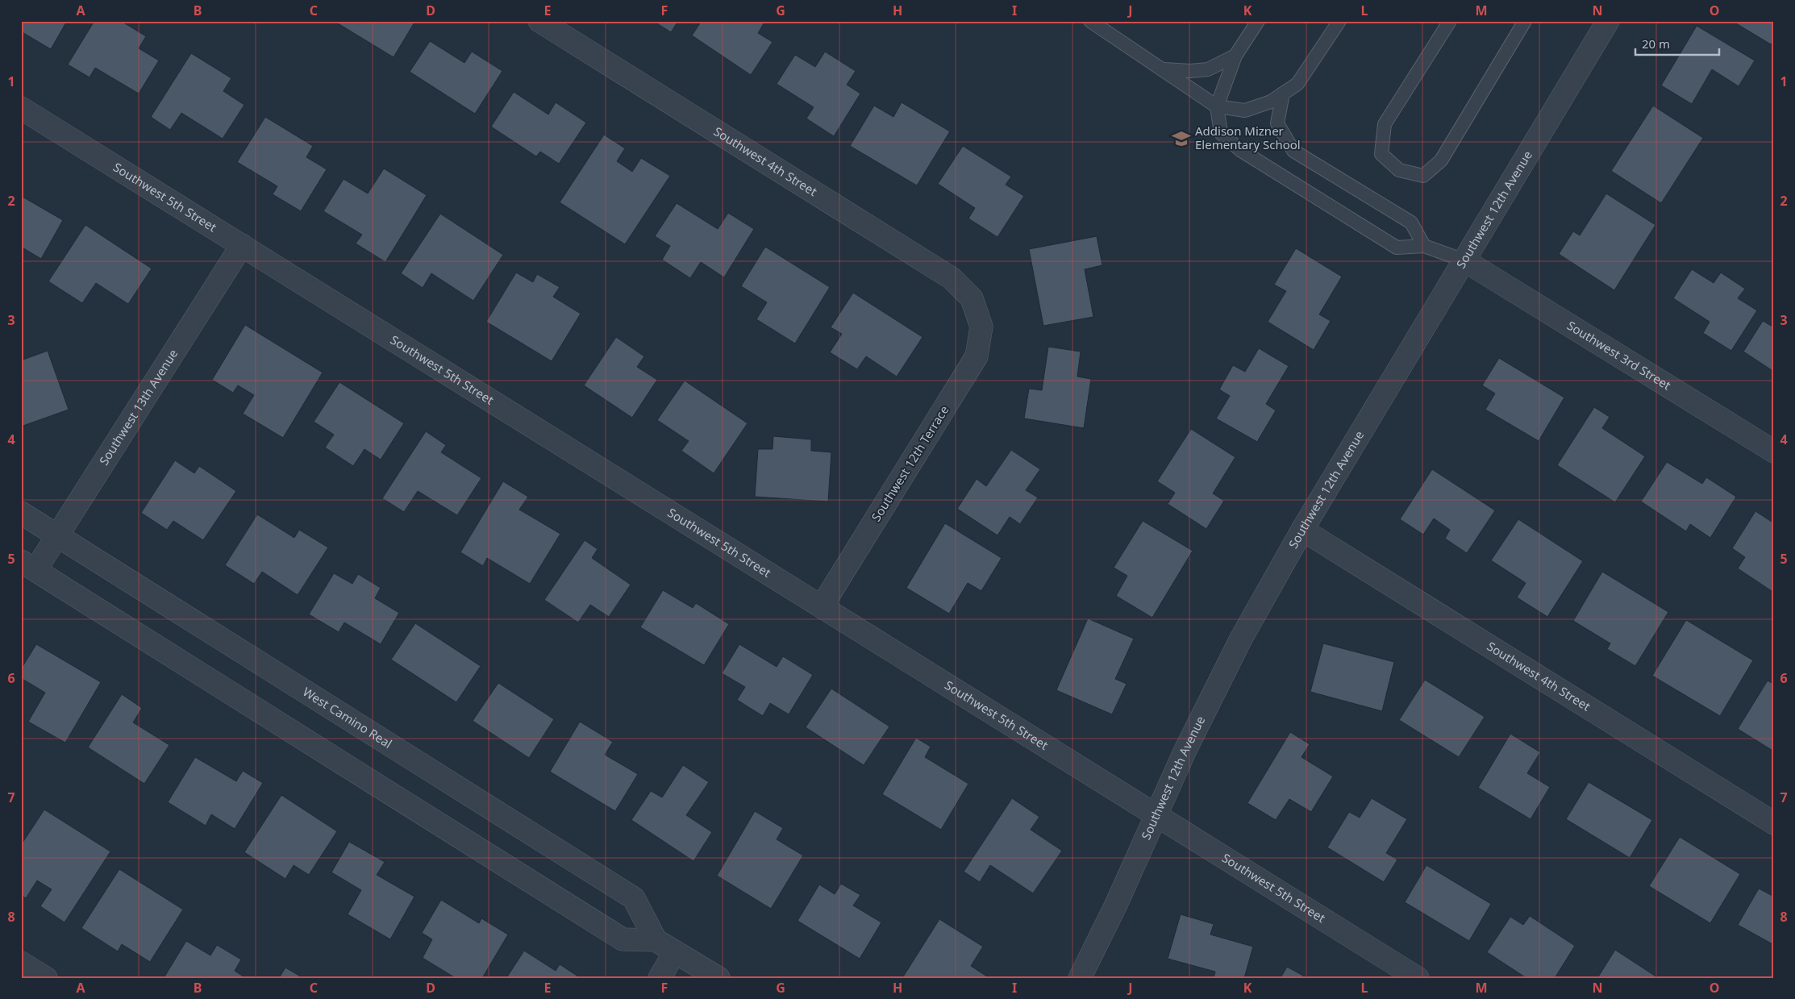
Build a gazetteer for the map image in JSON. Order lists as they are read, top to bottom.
{
  "streets": {
    "street": [
      "Southwest 4th Street",
      "Southwest 5th Street",
      "Southwest 12th Avenue",
      "Southwest 3rd Street",
      "Southwest 13th Avenue",
      "Southwest 12th Terrace",
      "West Camino Real"
    ]
  },
  "crossings": [
    ["Southwest 4th Street", "Southwest 12th Avenue"],
    ["Southwest 4th Street", "Southwest 12th Terrace"],
    ["Southwest 5th Street", "Southwest 12th Avenue"],
    ["Southwest 5th Street", "Southwest 13th Avenue"],
    ["Southwest 5th Street", "Southwest 12th Terrace"],
    ["Southwest 12th Avenue", "Southwest 3rd Street"],
    ["Southwest 13th Avenue", "West Camino Real"]
  ],
  "places": {
    "school or university": ["Addison Mizner Elementary School"]
  },
  "scale_bar": "20 m",
  "grid": {
    "columns": [
      "A",
      "B",
      "C",
      "D",
      "E",
      "F",
      "G",
      "H",
      "I",
      "J",
      "K",
      "L",
      "M",
      "N",
      "O"
    ],
    "rows": [
      "1",
      "2",
      "3",
      "4",
      "5",
      "6",
      "7",
      "8"
    ]
  }
}
